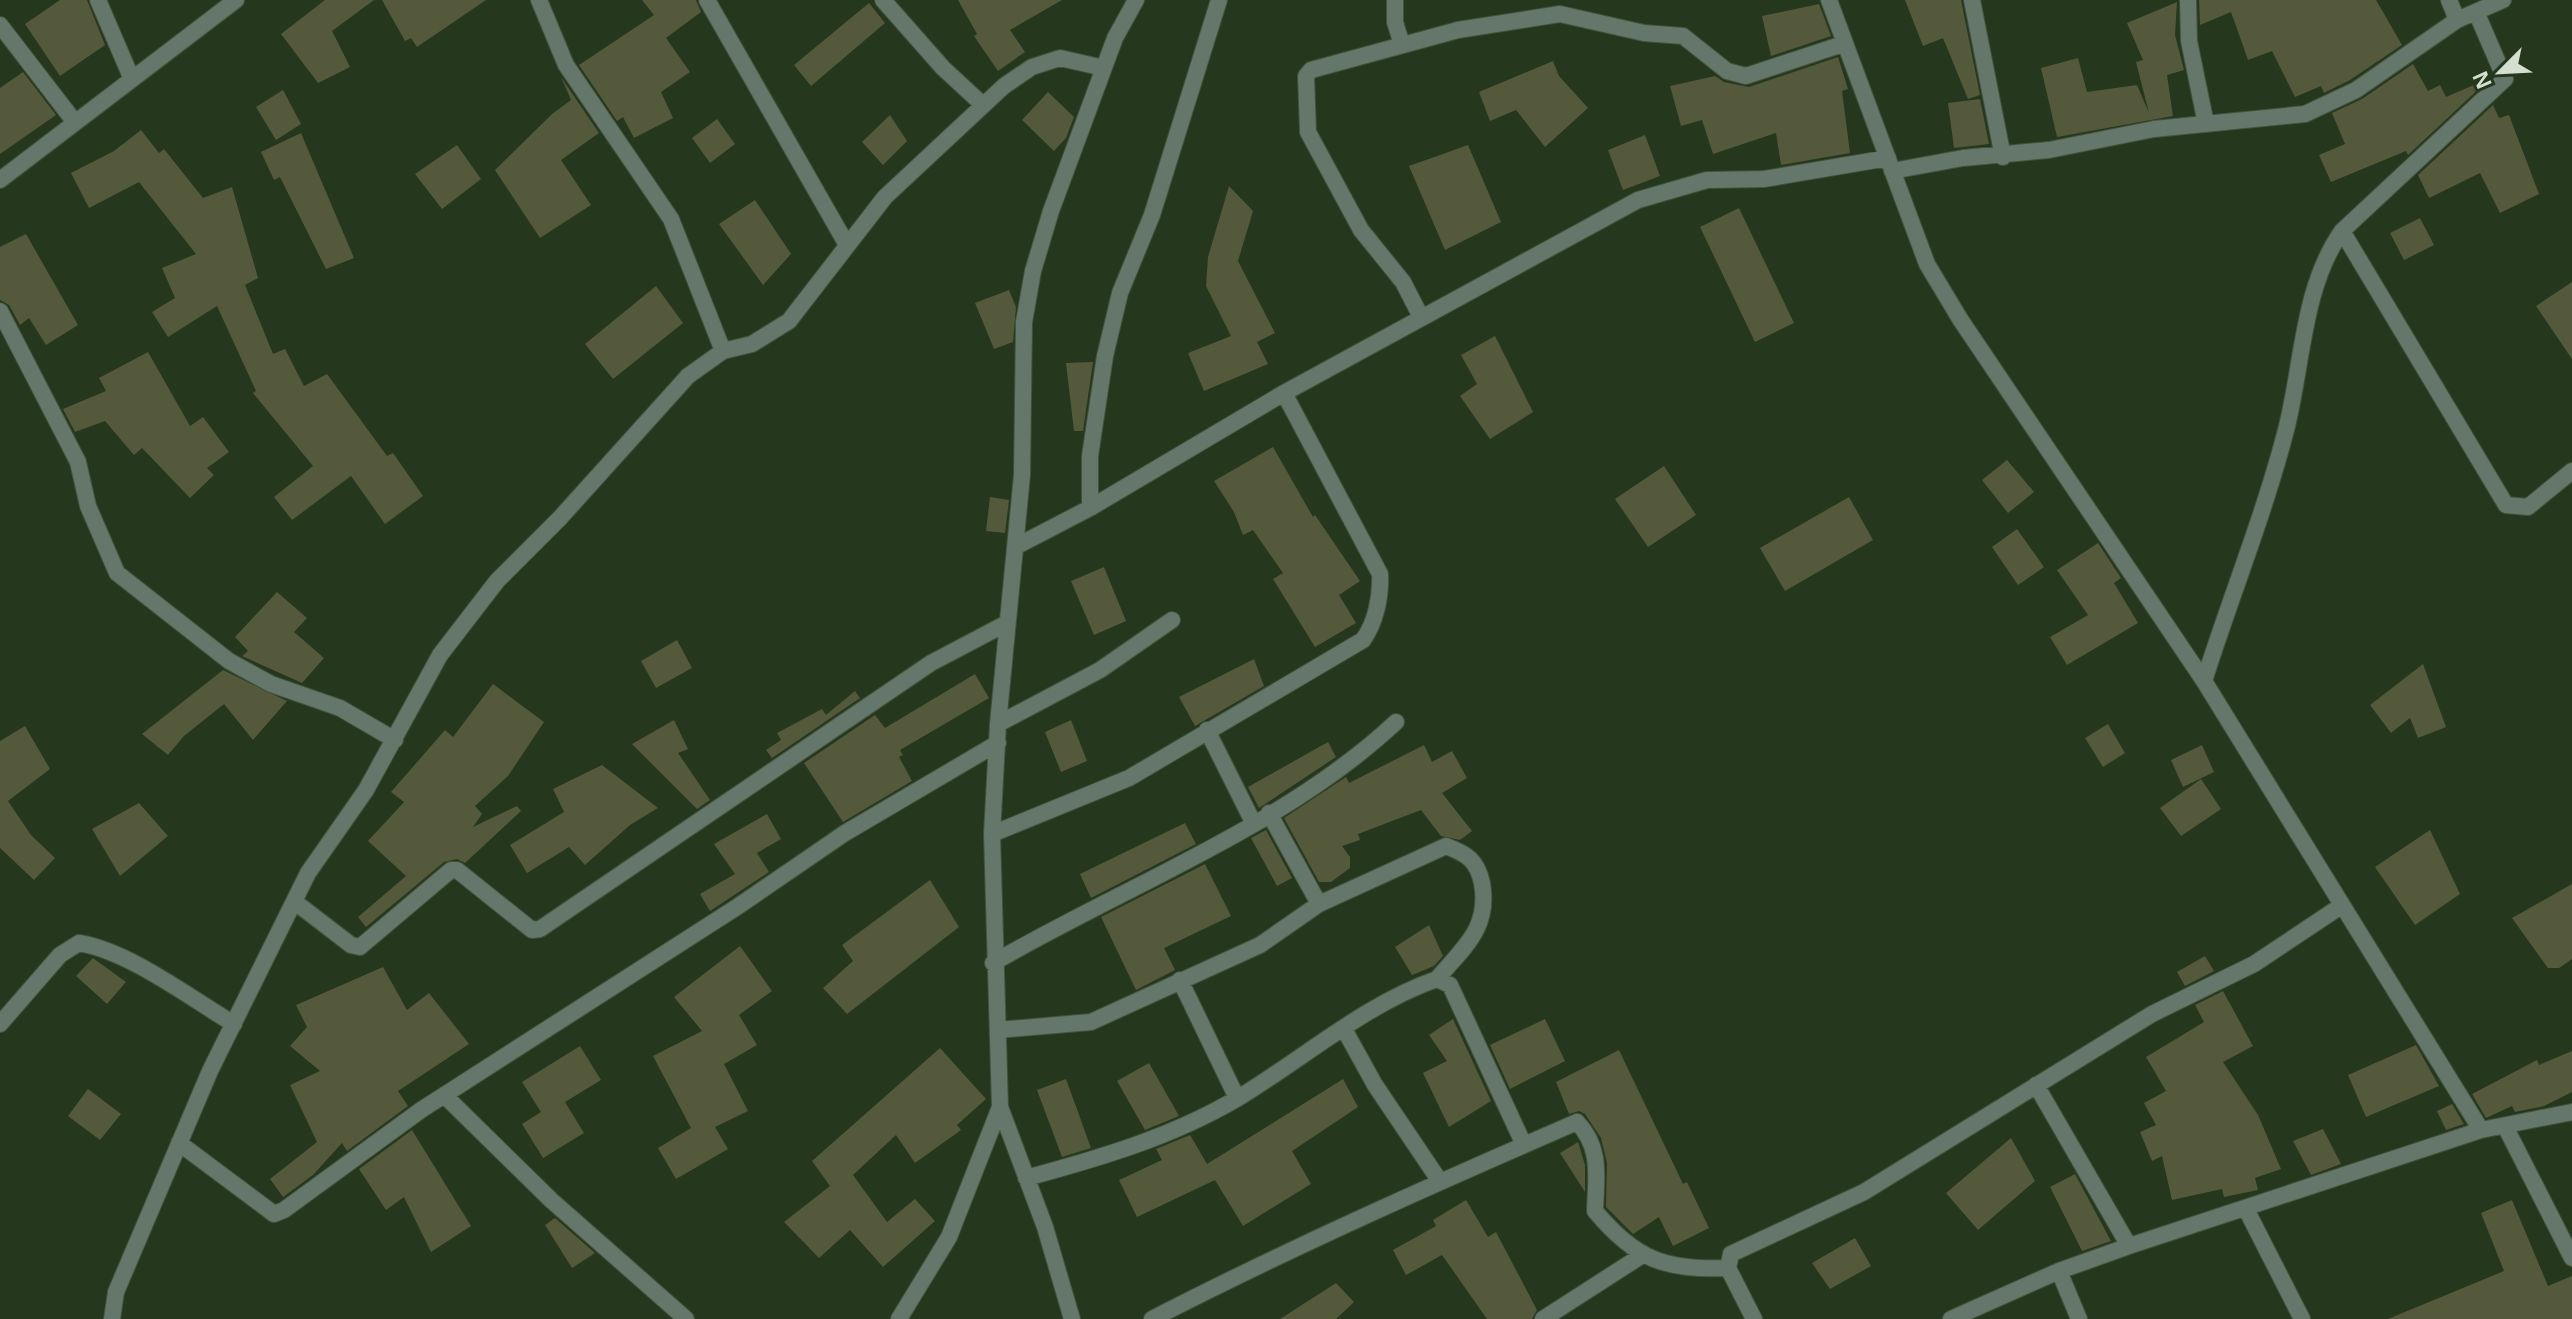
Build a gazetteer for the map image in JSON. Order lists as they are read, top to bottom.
{
  "north": "bottom left"
}
